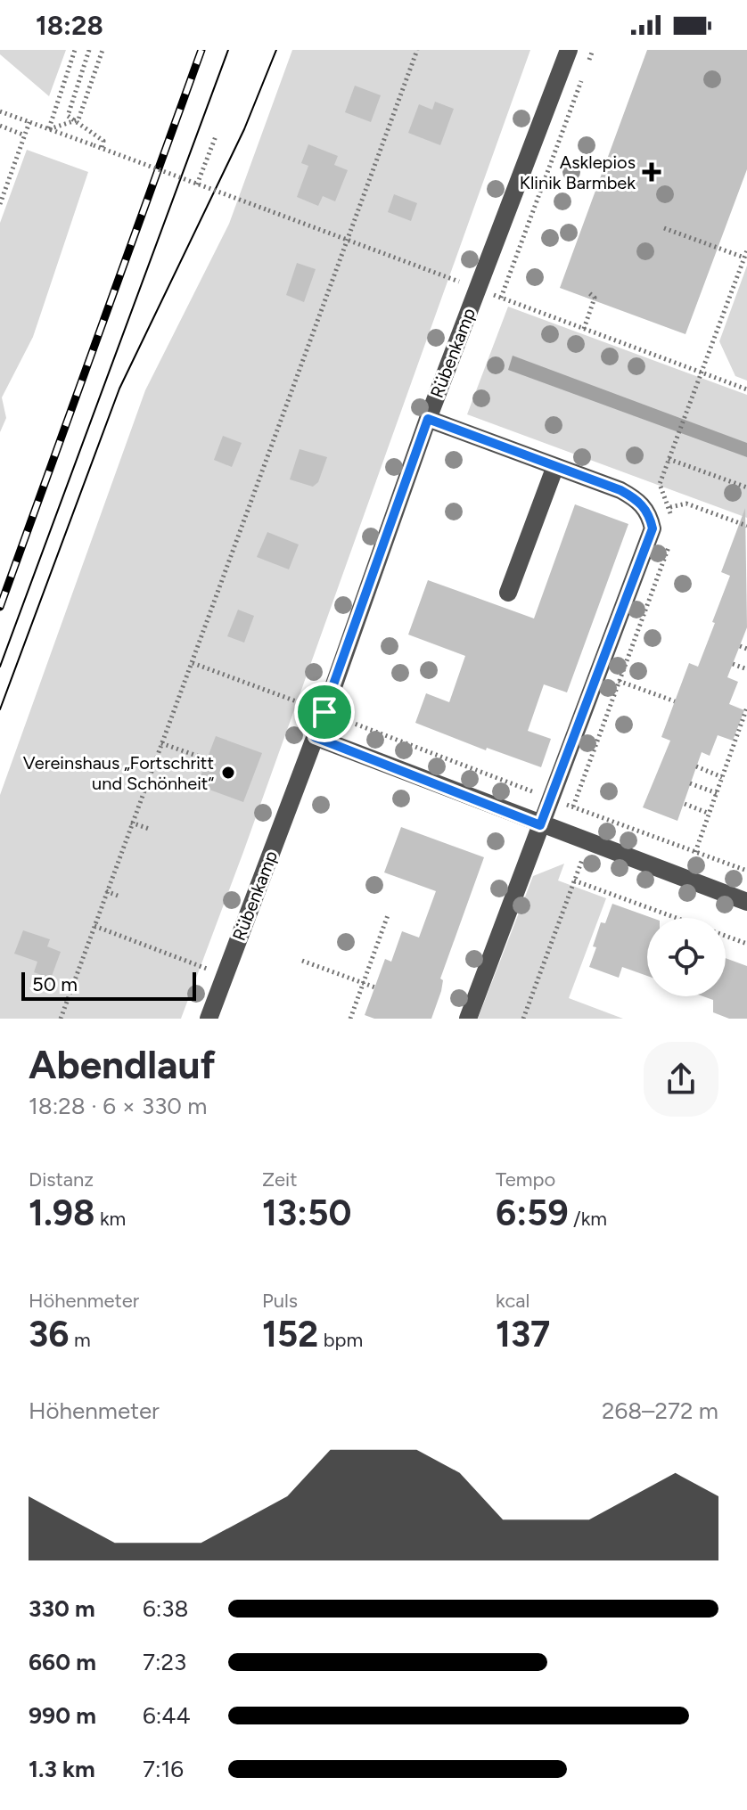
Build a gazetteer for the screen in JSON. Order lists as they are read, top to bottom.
{
  "streets": {
    "street": ["Rübenkamp"]
  },
  "places": {
    "health": ["Asklepios Klinik Barmbek"],
    "other": ["Vereinshaus „Fortschritt und Schönheit“"]
  },
  "scale_bar": "50 m",
  "page": {
    "status": "18:28",
    "scale": "50 m",
    "heading": ["Abendlauf", "18:28 · 6 × 330 m"],
    "stats": [
      ["Distanz", "1.98 km"],
      ["Zeit", "13:50"],
      ["Tempo", "6:59 /km"],
      ["Höhenmeter", "36 m"],
      ["Puls", "152 bpm"],
      ["kcal", "137"]
    ],
    "chart": ["Höhenmeter", "268–272 m"],
    "list": [
      {
        "name": "330 m",
        "note": "6:38"
      },
      {
        "name": "660 m",
        "note": "7:23"
      },
      {
        "name": "990 m",
        "note": "6:44"
      },
      {
        "name": "1.3 km",
        "note": "7:16"
      }
    ]
  }
}
